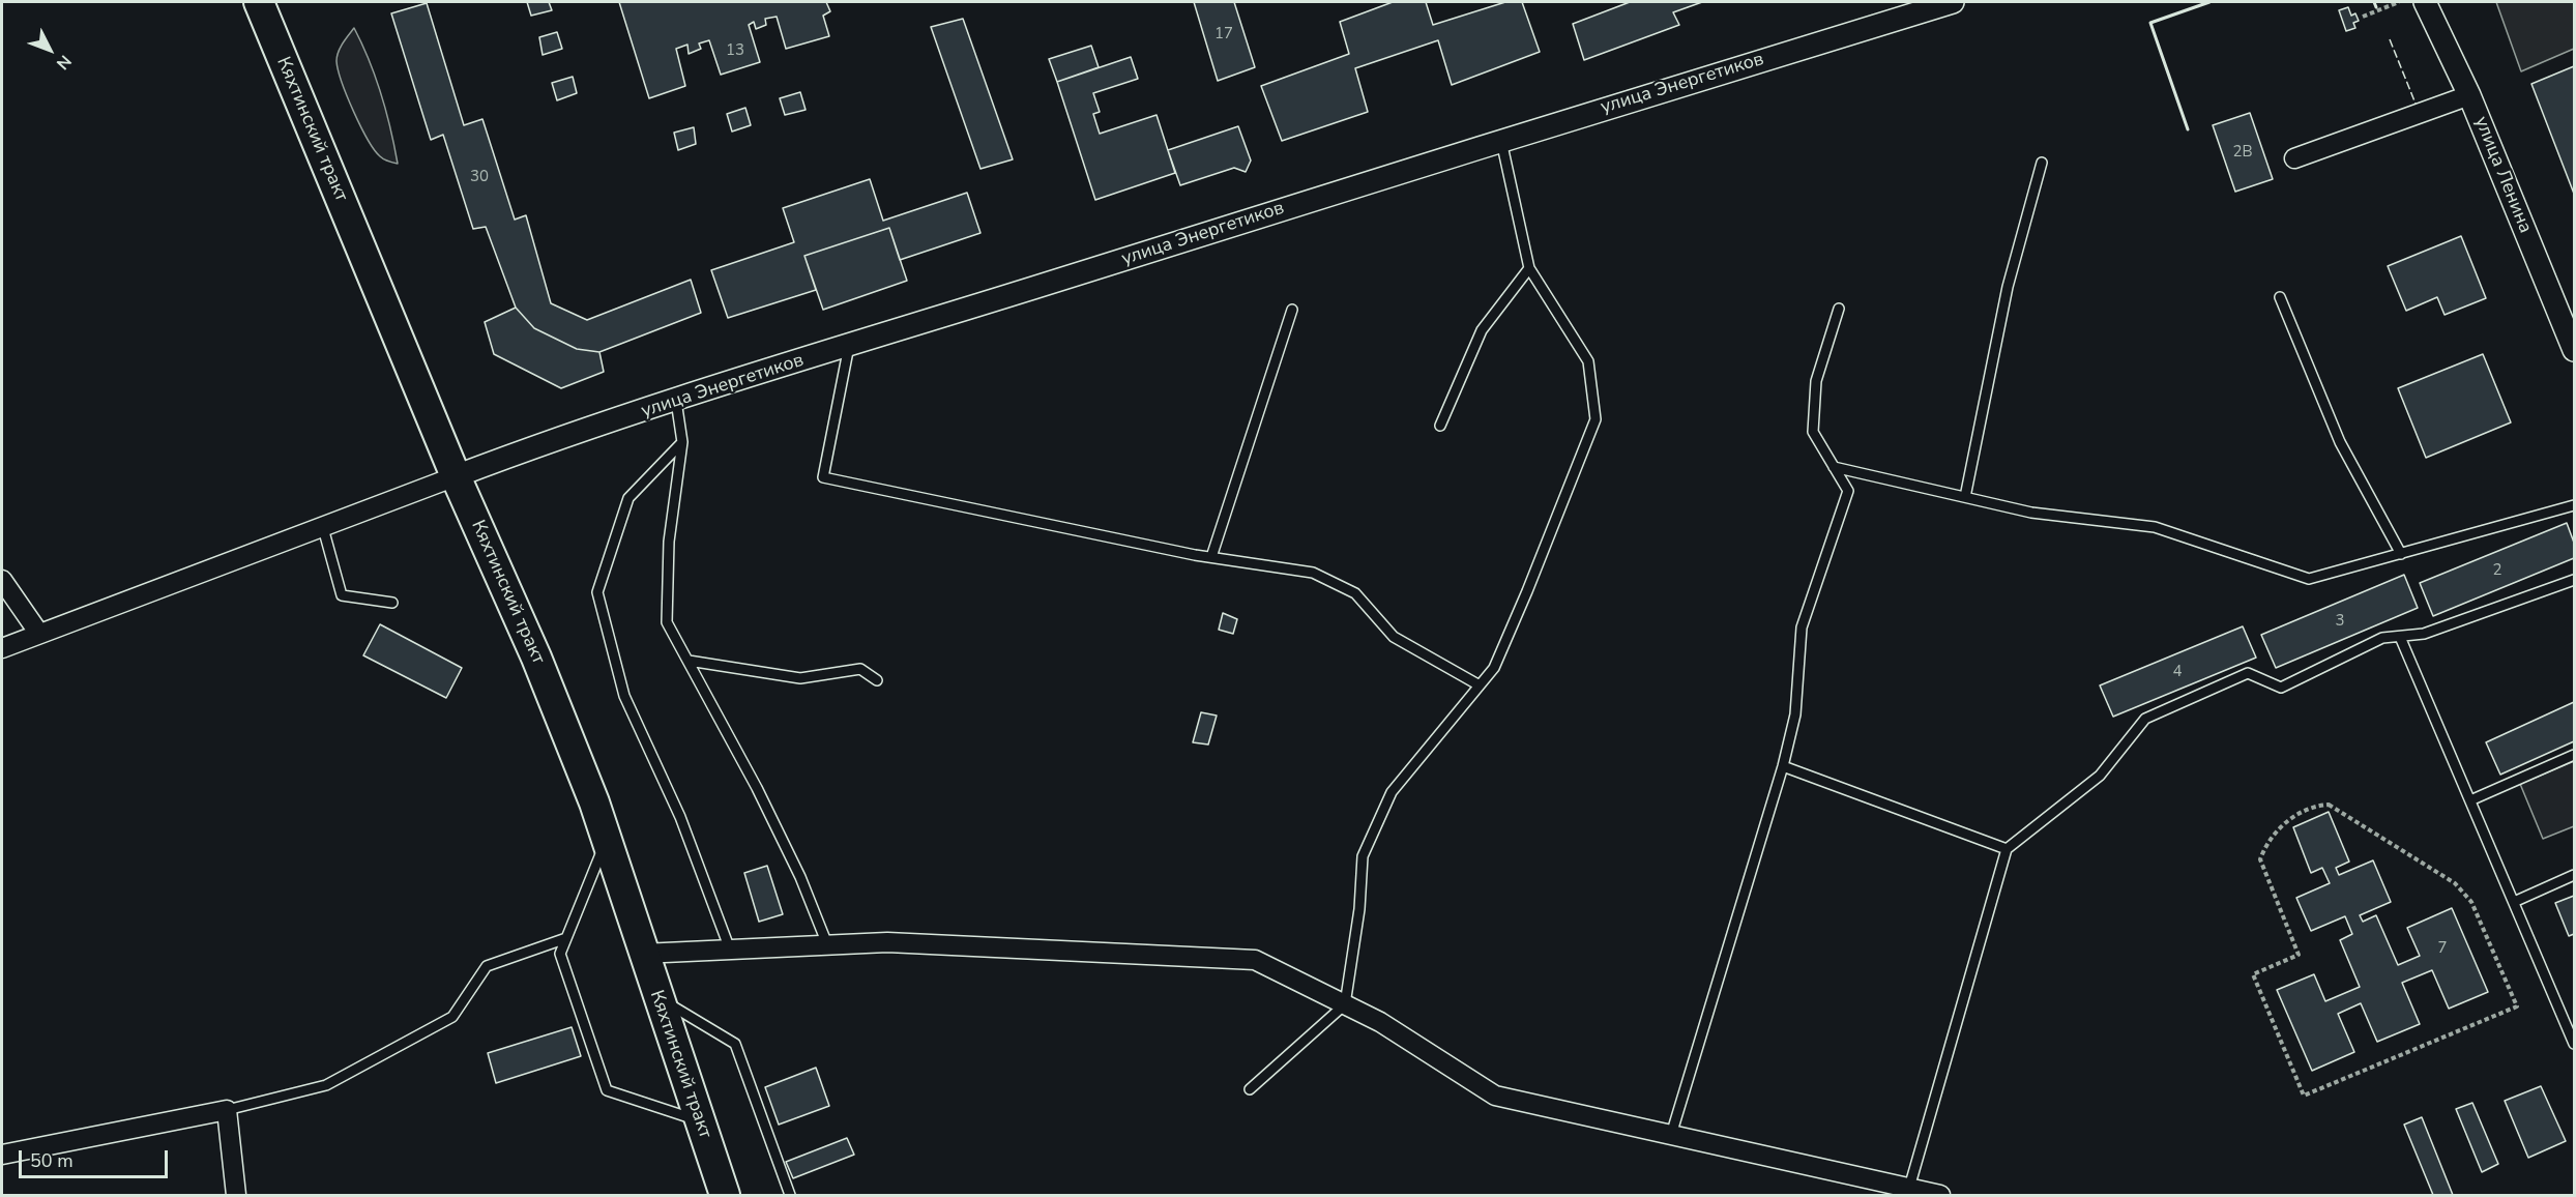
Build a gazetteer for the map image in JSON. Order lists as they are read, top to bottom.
{
  "streets": {
    "highway": ["Кяхтинский тракт"],
    "street": ["улица Энергетиков", "улица Ленина"]
  },
  "crossings": [
    ["улица Энергетиков", "Кяхтинский тракт"]
  ],
  "house_numbers": [
    "17",
    "13",
    "2В",
    "30",
    "2",
    "3",
    "4",
    "7"
  ],
  "scale_bar": "50 m",
  "north": "bottom right"
}
